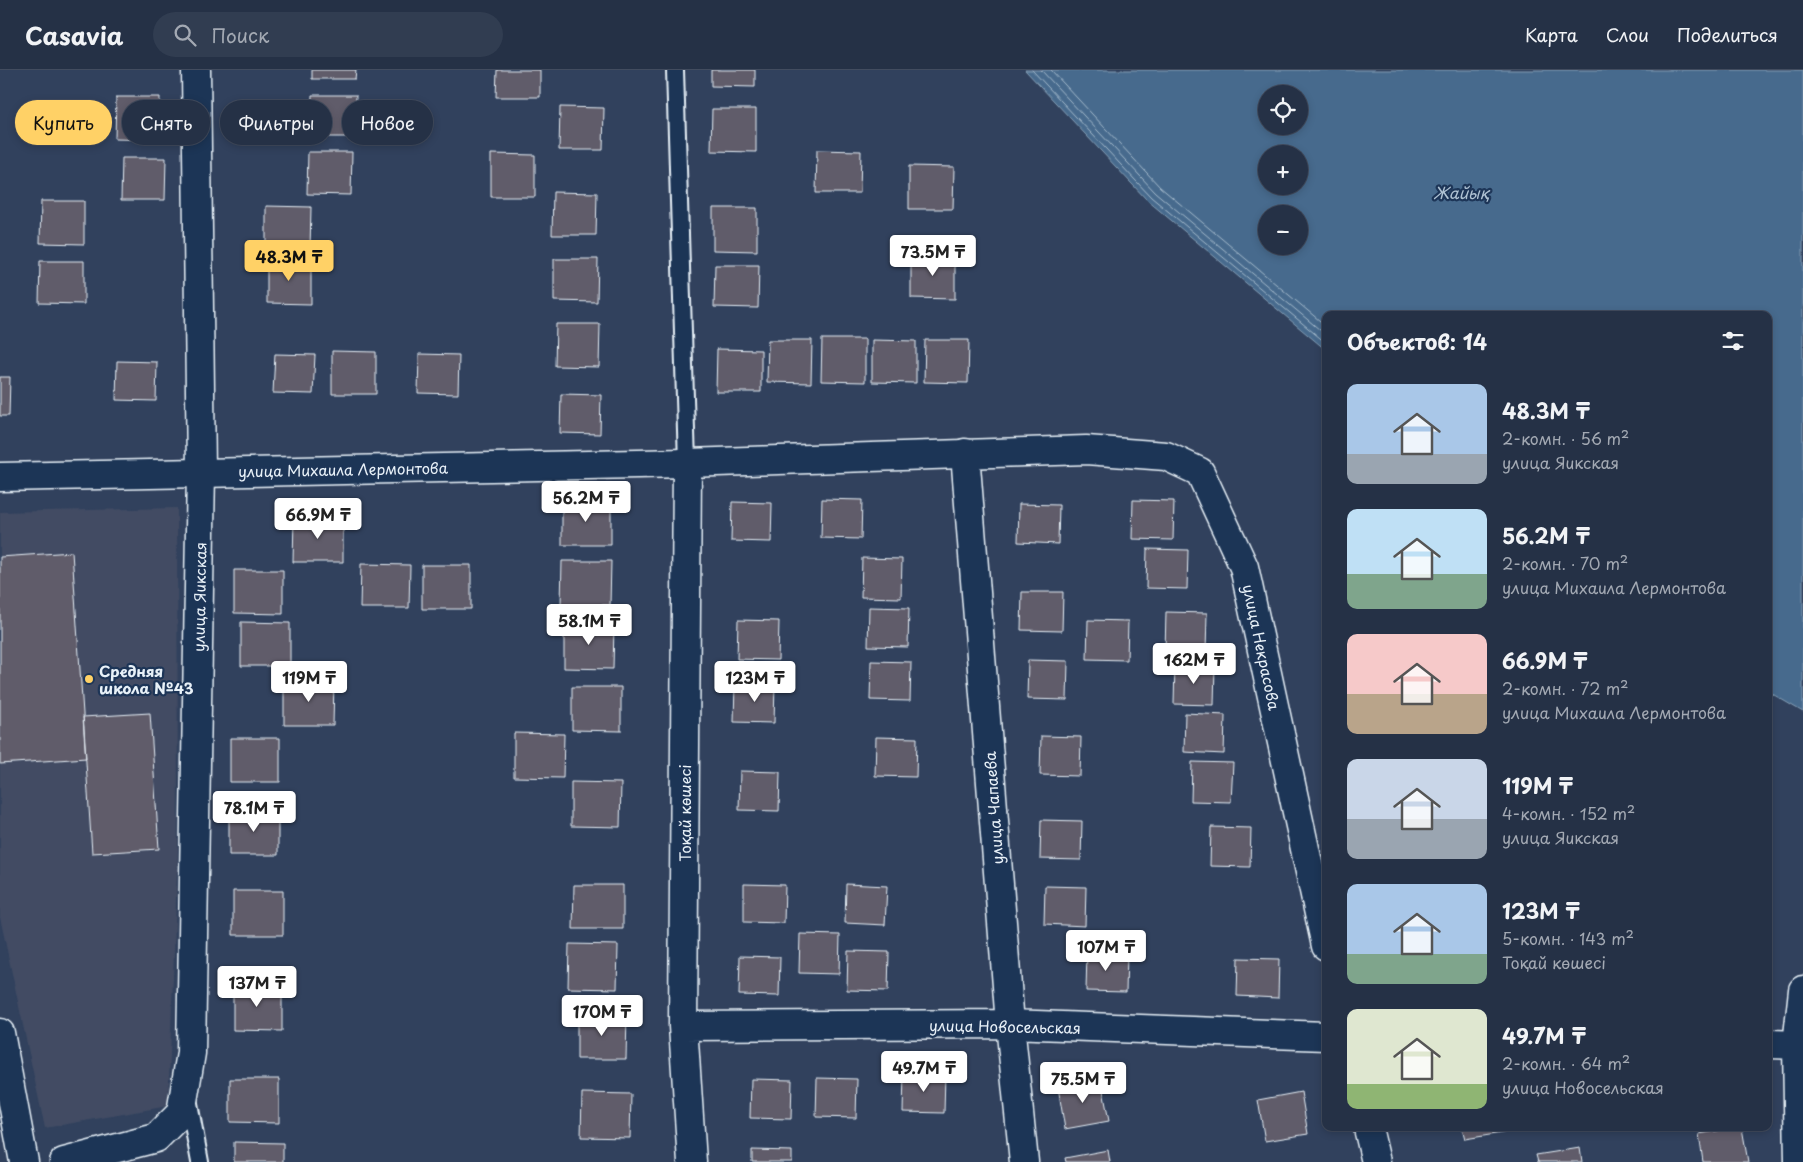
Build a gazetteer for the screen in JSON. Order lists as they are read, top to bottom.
{
  "streets": {
    "street": [
      "улица Михаила Лермонтова",
      "улица Яикская",
      "улица Некрасова",
      "улица Чапаева",
      "Тоқай көшесі",
      "улица Новосельская"
    ]
  },
  "crossings": [
    ["улица Михаила Лермонтова", "улица Яикская"],
    ["улица Михаила Лермонтова", "улица Некрасова"],
    ["улица Михаила Лермонтова", "улица Чапаева"],
    ["улица Михаила Лермонтова", "Тоқай көшесі"],
    ["улица Некрасова", "улица Чапаева"],
    ["улица Чапаева", "улица Новосельская"],
    ["Тоқай көшесі", "улица Новосельская"]
  ],
  "water": ["Жайық"],
  "places": ["Средняя школа №43"],
  "page": {
    "header": "Casavia",
    "search": "Поиск",
    "nav": ["Карта", "Слои", "Поделиться"],
    "map_buttons": ["+", "−"],
    "chip": [
      "Купить",
      "Снять",
      "Фильтры",
      "Новое"
    ],
    "price": [
      "73.5M ₸",
      "48.3M ₸",
      "56.2M ₸",
      "66.9M ₸",
      "58.1M ₸",
      "162M ₸",
      "119M ₸",
      "123M ₸",
      "78.1M ₸",
      "107M ₸",
      "137M ₸",
      "170M ₸",
      "49.7M ₸",
      "75.5M ₸"
    ],
    "heading": "Объектов: 14",
    "list": [
      {
        "name": "48.3M ₸",
        "note": "2-комн. · 56 m² · улица Яикская"
      },
      {
        "name": "56.2M ₸",
        "note": "2-комн. · 70 m² · улица Михаила Лермонтова"
      },
      {
        "name": "66.9M ₸",
        "note": "2-комн. · 72 m² · улица Михаила Лермонтова"
      },
      {
        "name": "119M ₸",
        "note": "4-комн. · 152 m² · улица Яикская"
      },
      {
        "name": "123M ₸",
        "note": "5-комн. · 143 m² · Тоқай көшесі"
      },
      {
        "name": "49.7M ₸",
        "note": "2-комн. · 64 m² · улица Новосельская"
      }
    ]
  }
}
